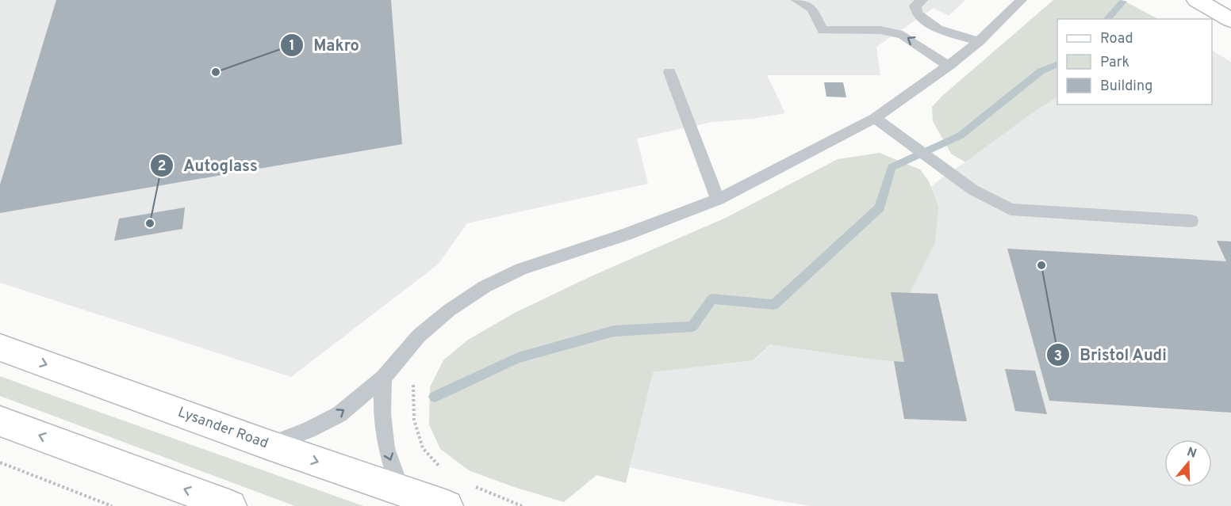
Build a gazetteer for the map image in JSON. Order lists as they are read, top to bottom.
{
  "streets": {
    "street": ["Lysander Road"]
  },
  "places": ["Makro", "Autoglass", "Bristol Audi"],
  "legend": ["Road", "Park", "Building"],
  "north": "top"
}
